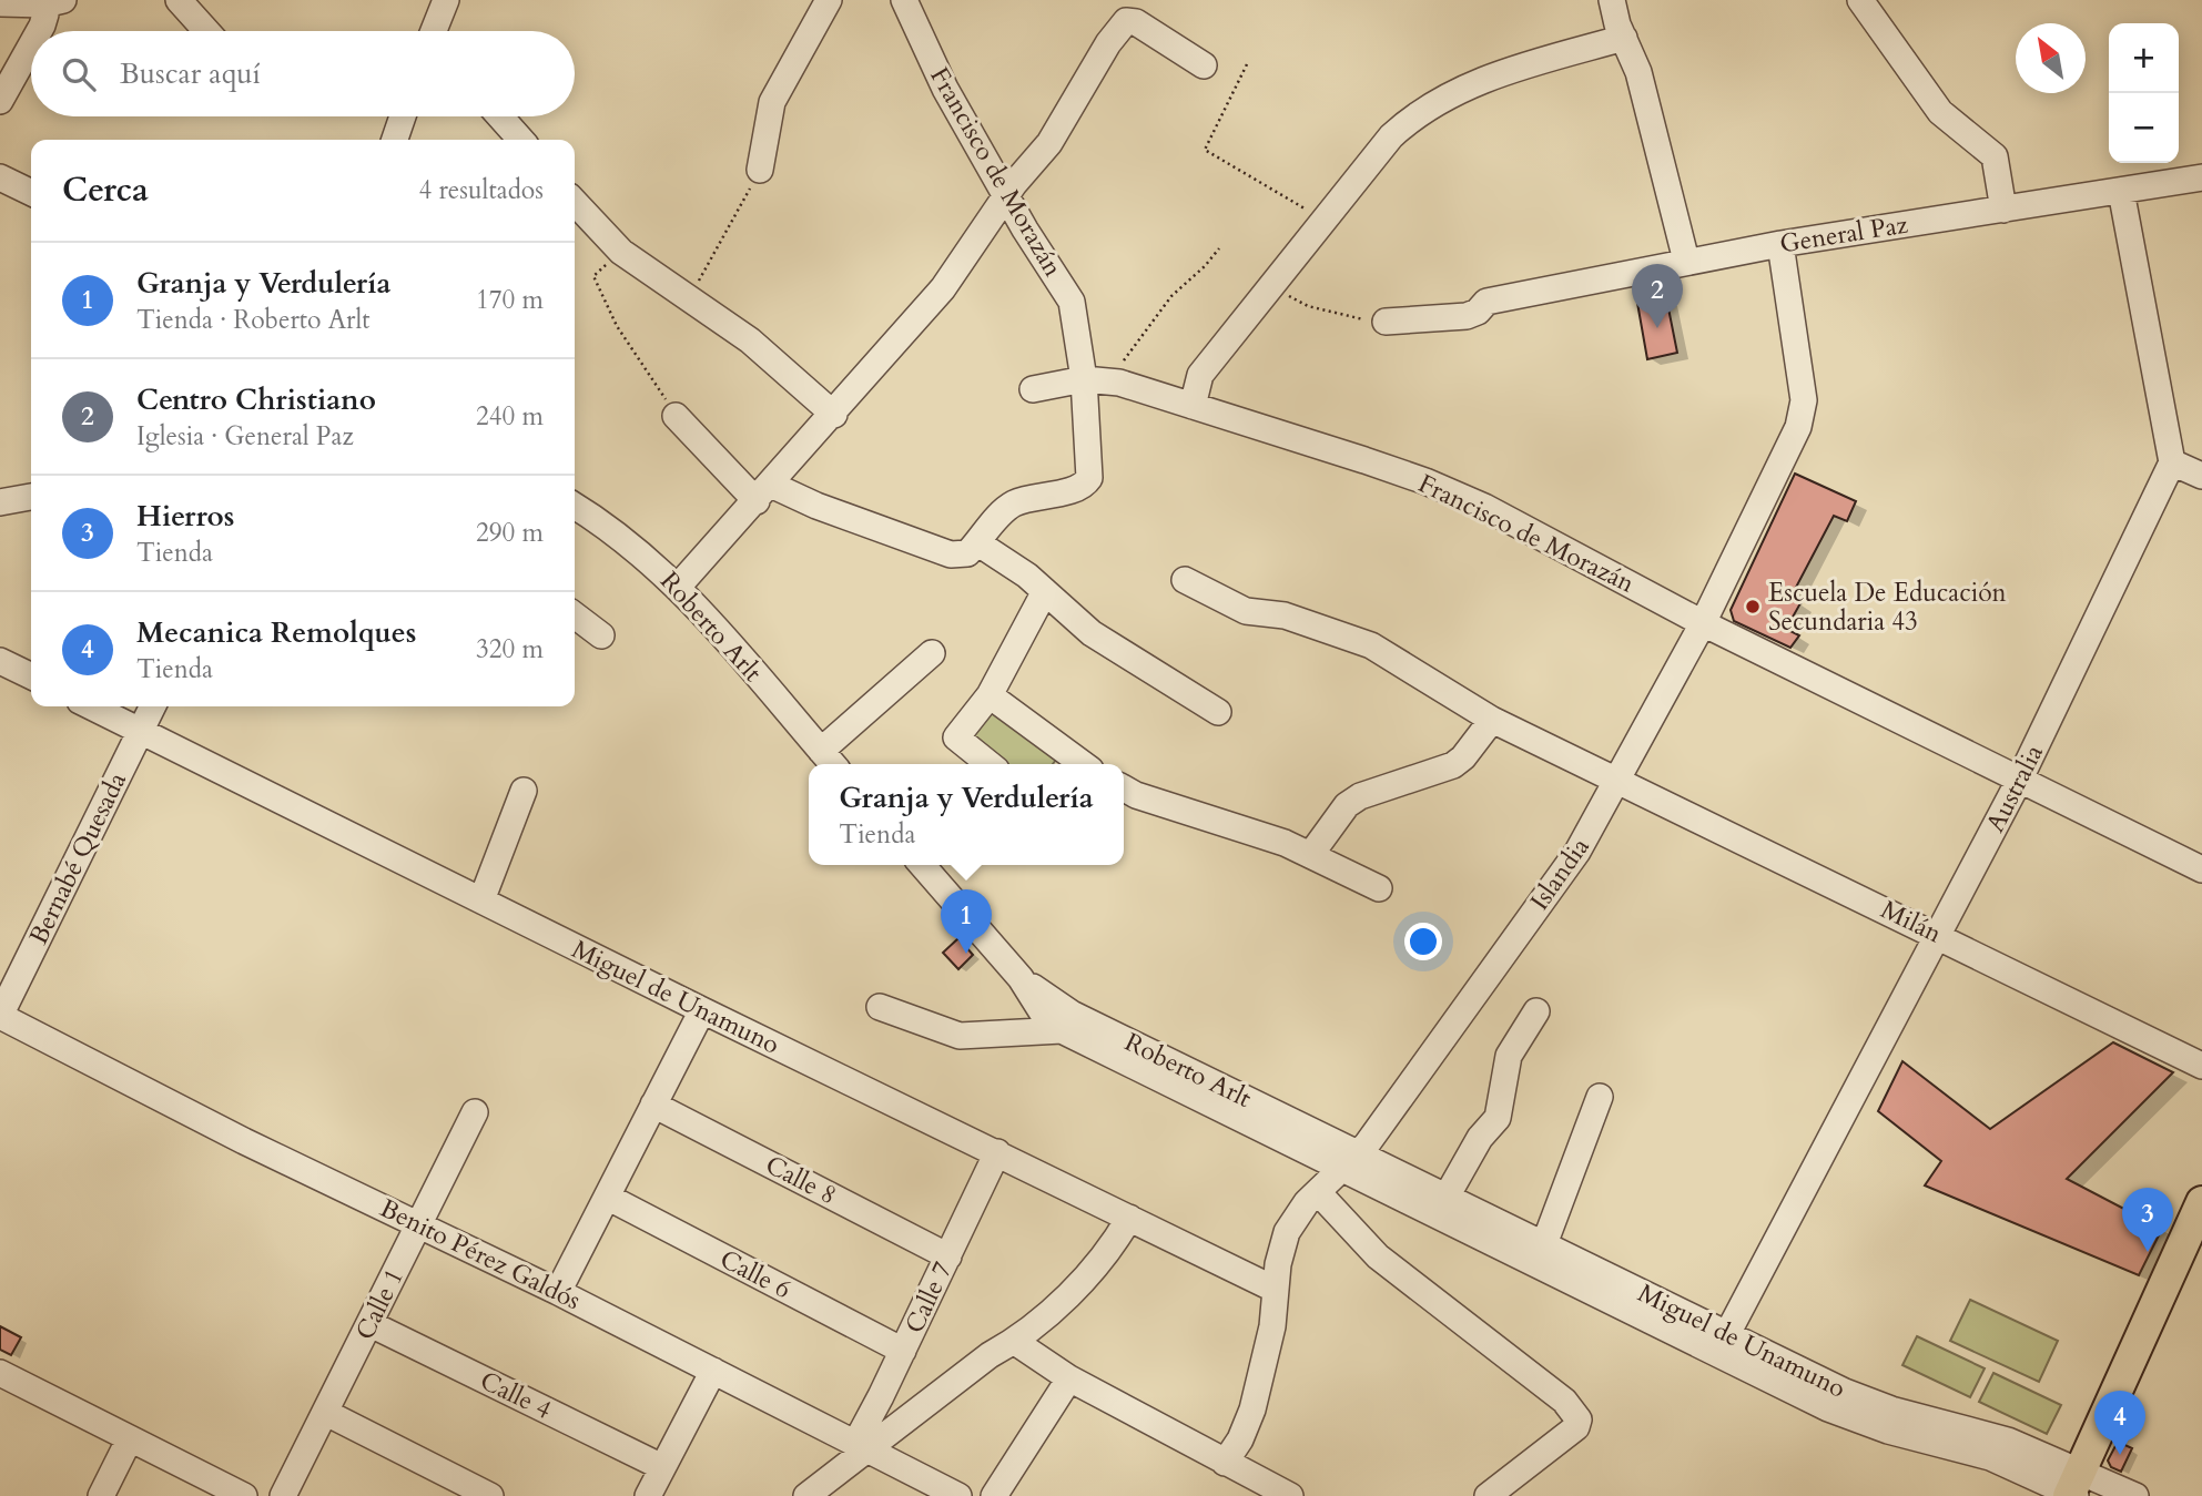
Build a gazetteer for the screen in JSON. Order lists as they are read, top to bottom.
{
  "streets": {
    "street": [
      "Francisco de Morazán",
      "General Paz",
      "Roberto Arlt",
      "Australia",
      "Bernabé Quesada",
      "Islandia",
      "Milán",
      "Miguel de Unamuno",
      "Calle 8",
      "Benito Pérez Galdós",
      "Calle 6",
      "Calle 7",
      "Calle 1",
      "Calle 4"
    ]
  },
  "crossings": [
    ["Francisco de Morazán", "Australia"],
    ["Francisco de Morazán", "Islandia"],
    ["General Paz", "Islandia"],
    ["Roberto Arlt", "Islandia"],
    ["Roberto Arlt", "Miguel de Unamuno"],
    ["Australia", "Milán"],
    ["Australia", "Miguel de Unamuno"],
    ["Bernabé Quesada", "Miguel de Unamuno"],
    ["Bernabé Quesada", "Benito Pérez Galdós"],
    ["Islandia", "Milán"],
    ["Islandia", "Miguel de Unamuno"],
    ["Miguel de Unamuno", "Calle 7"],
    ["Calle 8", "Calle 7"],
    ["Benito Pérez Galdós", "Calle 7"],
    ["Benito Pérez Galdós", "Calle 1"],
    ["Calle 6", "Calle 7"],
    ["Calle 1", "Calle 4"]
  ],
  "places": ["Escuela De Educación Secundaria 43"],
  "north": "top left",
  "page": {
    "map_buttons": ["+", "−"],
    "search": "Buscar aquí",
    "heading": ["Cerca", "4 resultados"],
    "list": [
      {
        "mark": "1",
        "name": "Granja y Verdulería",
        "note": "Tienda · Roberto Arlt",
        "value": "170 m"
      },
      {
        "mark": "2",
        "name": "Centro Christiano",
        "note": "Iglesia · General Paz",
        "value": "240 m"
      },
      {
        "mark": "3",
        "name": "Hierros",
        "note": "Tienda",
        "value": "290 m"
      },
      {
        "mark": "4",
        "name": "Mecanica Remolques",
        "note": "Tienda",
        "value": "320 m"
      }
    ],
    "pins": [
      "2",
      "1",
      "3",
      "4"
    ],
    "popup": ["Granja y Verdulería", "Tienda"]
  }
}
